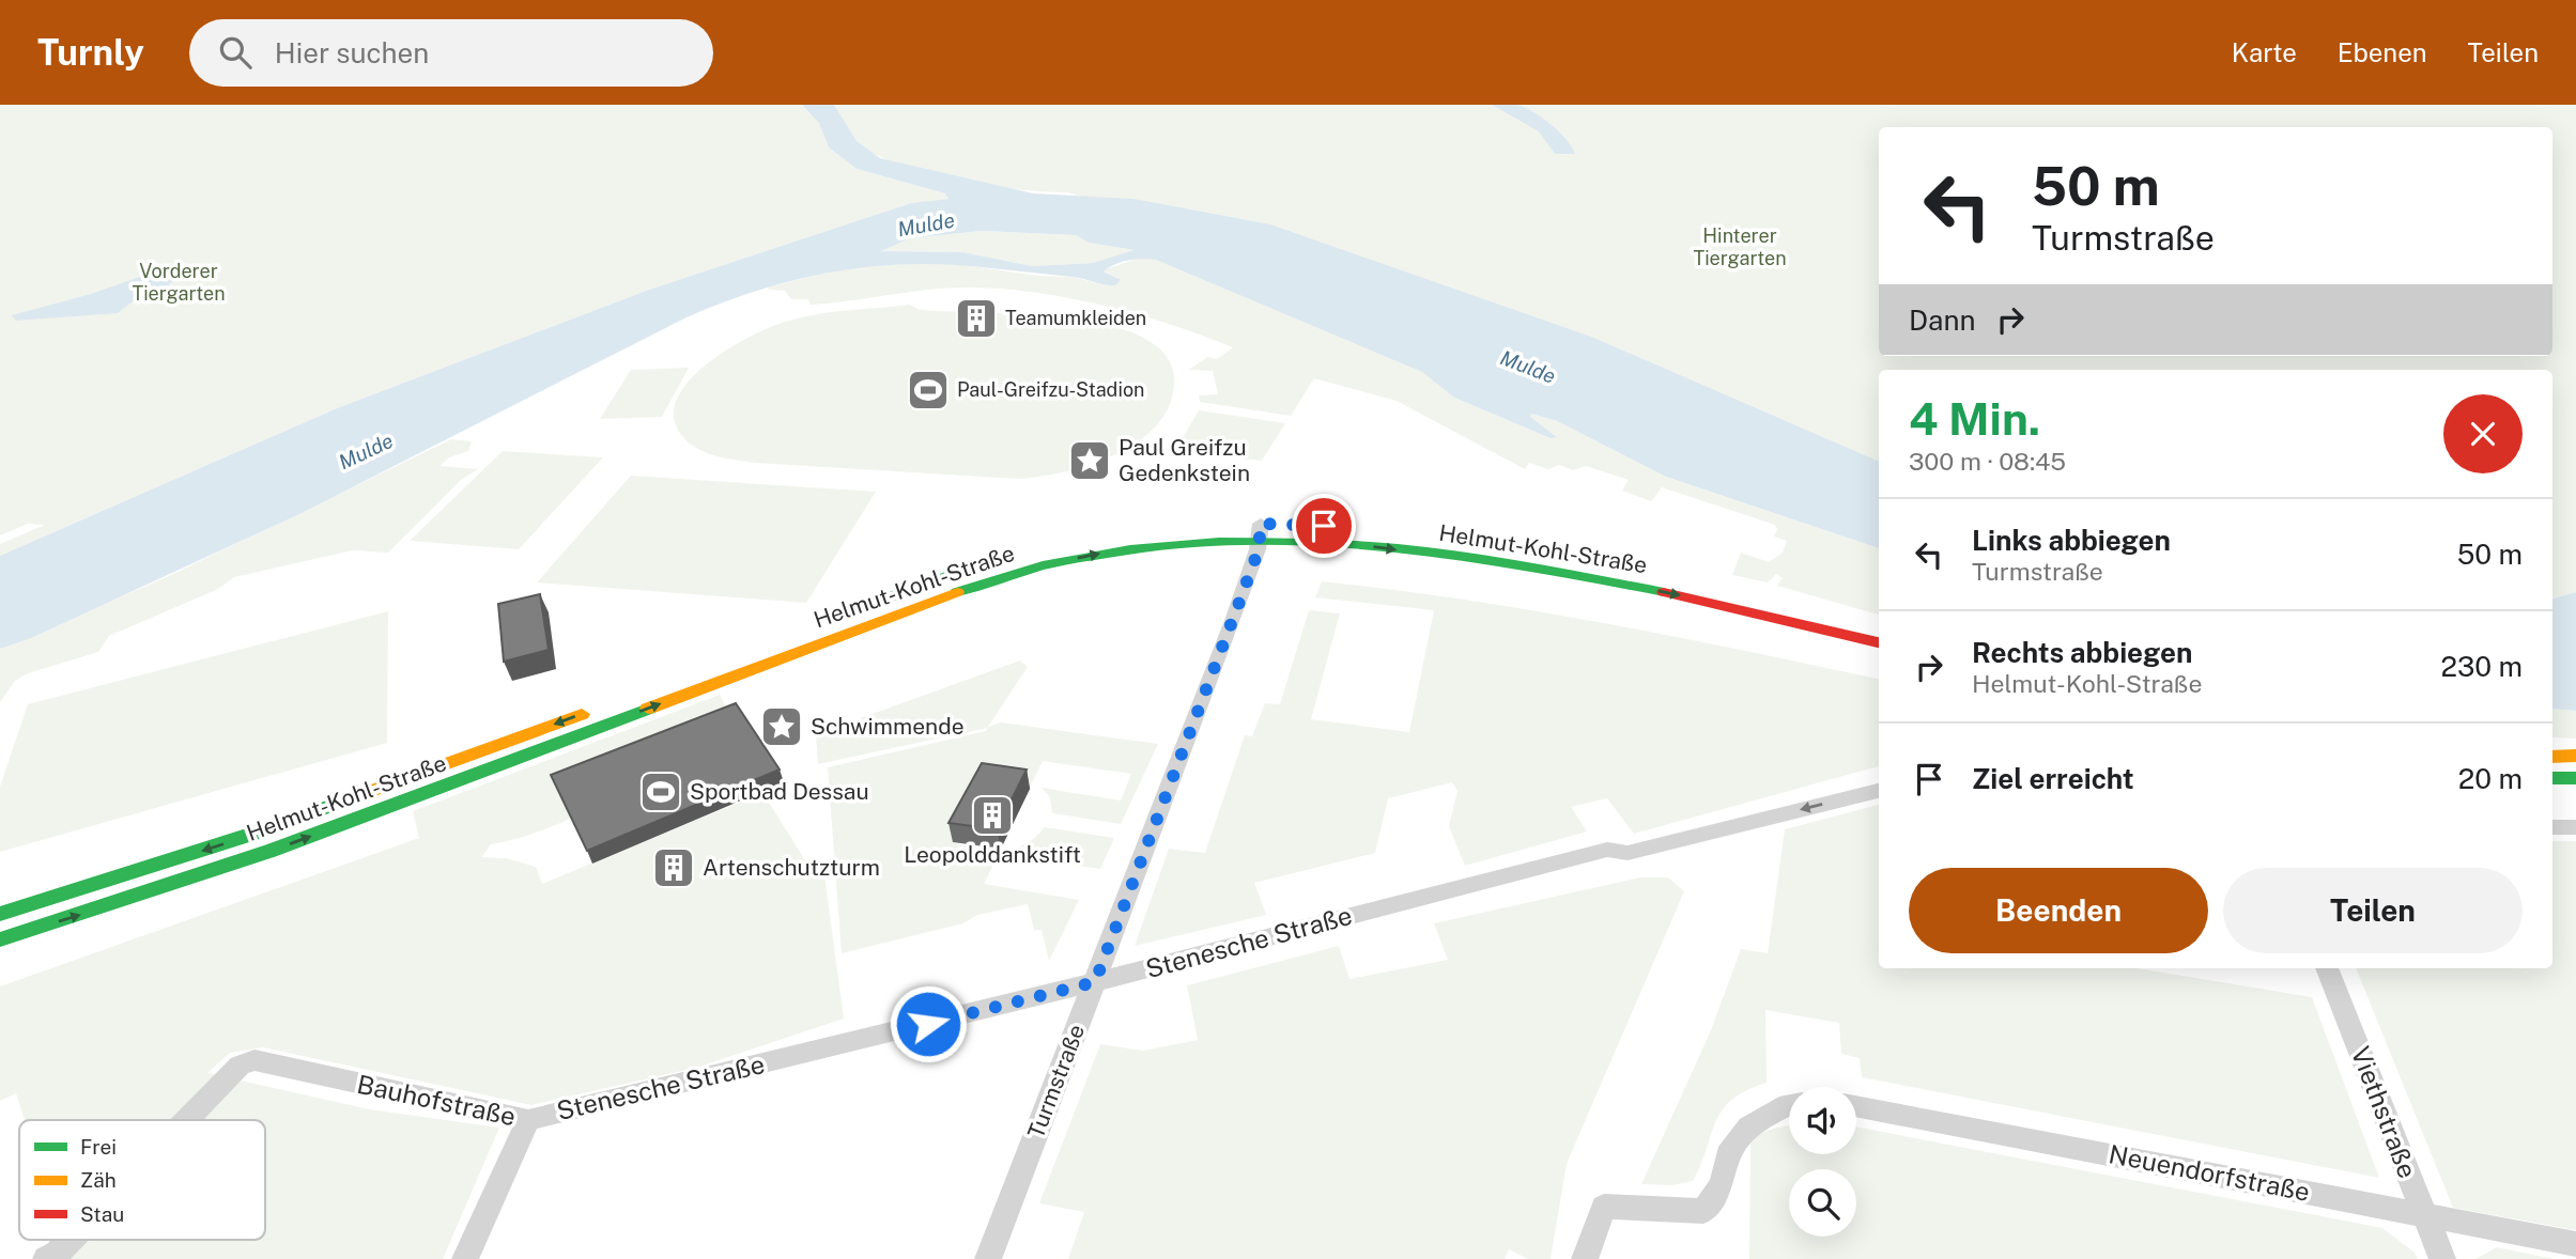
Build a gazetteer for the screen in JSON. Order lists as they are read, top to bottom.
{
  "streets": {
    "main road": ["Helmut-Kohl-Straße"],
    "street": [
      "Stenesche Straße",
      "Turmstraße",
      "Bauhofstraße",
      "Viethstraße",
      "Neuendorfstraße"
    ]
  },
  "crossings": [
    ["Helmut-Kohl-Straße", "Turmstraße"],
    ["Stenesche Straße", "Turmstraße"],
    ["Stenesche Straße", "Bauhofstraße"],
    ["Viethstraße", "Neuendorfstraße"]
  ],
  "one_way": ["Stenesche Straße"],
  "water": ["Mulde"],
  "parks": ["Hinterer Tiergarten", "Vorderer Tiergarten"],
  "places": {
    "building": ["Teamumkleiden", "Leopolddankstift", "Artenschutzturm"],
    "sports": ["Paul-Greifzu-Stadion", "Sportbad Dessau"],
    "place": ["Paul Greifzu Gedenkstein", "Schwimmende"]
  },
  "legend": ["Frei", "Zäh", "Stau"],
  "page": {
    "header": "Turnly",
    "search": "Hier suchen",
    "nav": ["Karte", "Ebenen", "Teilen"],
    "turn": ["50 m", "Turmstraße"],
    "then": "Dann",
    "heading": ["4 Min.", "300 m · 08:45"],
    "list": [
      {
        "name": "Links abbiegen",
        "note": "Turmstraße",
        "value": "50 m"
      },
      {
        "name": "Rechts abbiegen",
        "note": "Helmut-Kohl-Straße",
        "value": "230 m"
      },
      {
        "name": "Ziel erreicht",
        "value": "20 m"
      }
    ],
    "buttons": ["Beenden", "Teilen"]
  }
}
